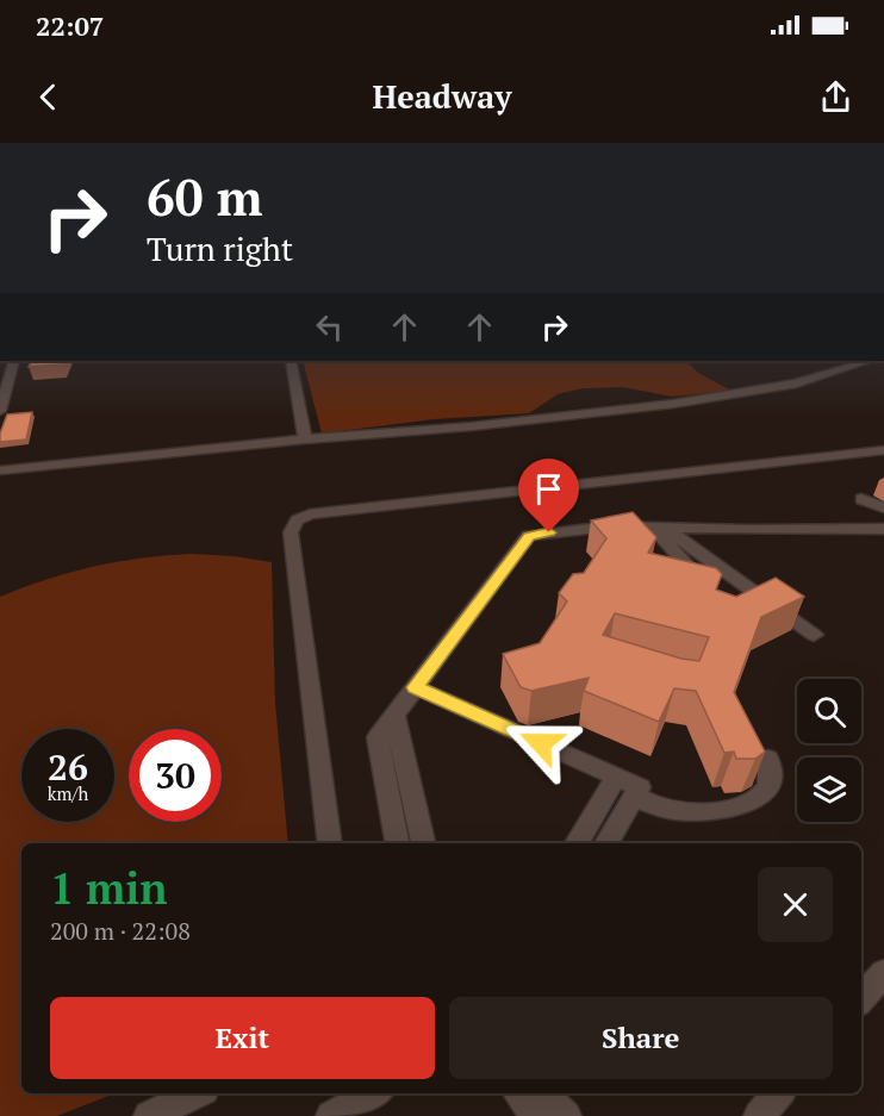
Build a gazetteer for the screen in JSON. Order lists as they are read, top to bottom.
{
  "page": {
    "status": "22:07",
    "header": "Headway",
    "turn": ["60 m", "Turn right"],
    "speed": "26 km/h",
    "limit": "30",
    "heading": ["1 min", "200 m · 22:08"],
    "buttons": ["Exit", "Share"]
  }
}
